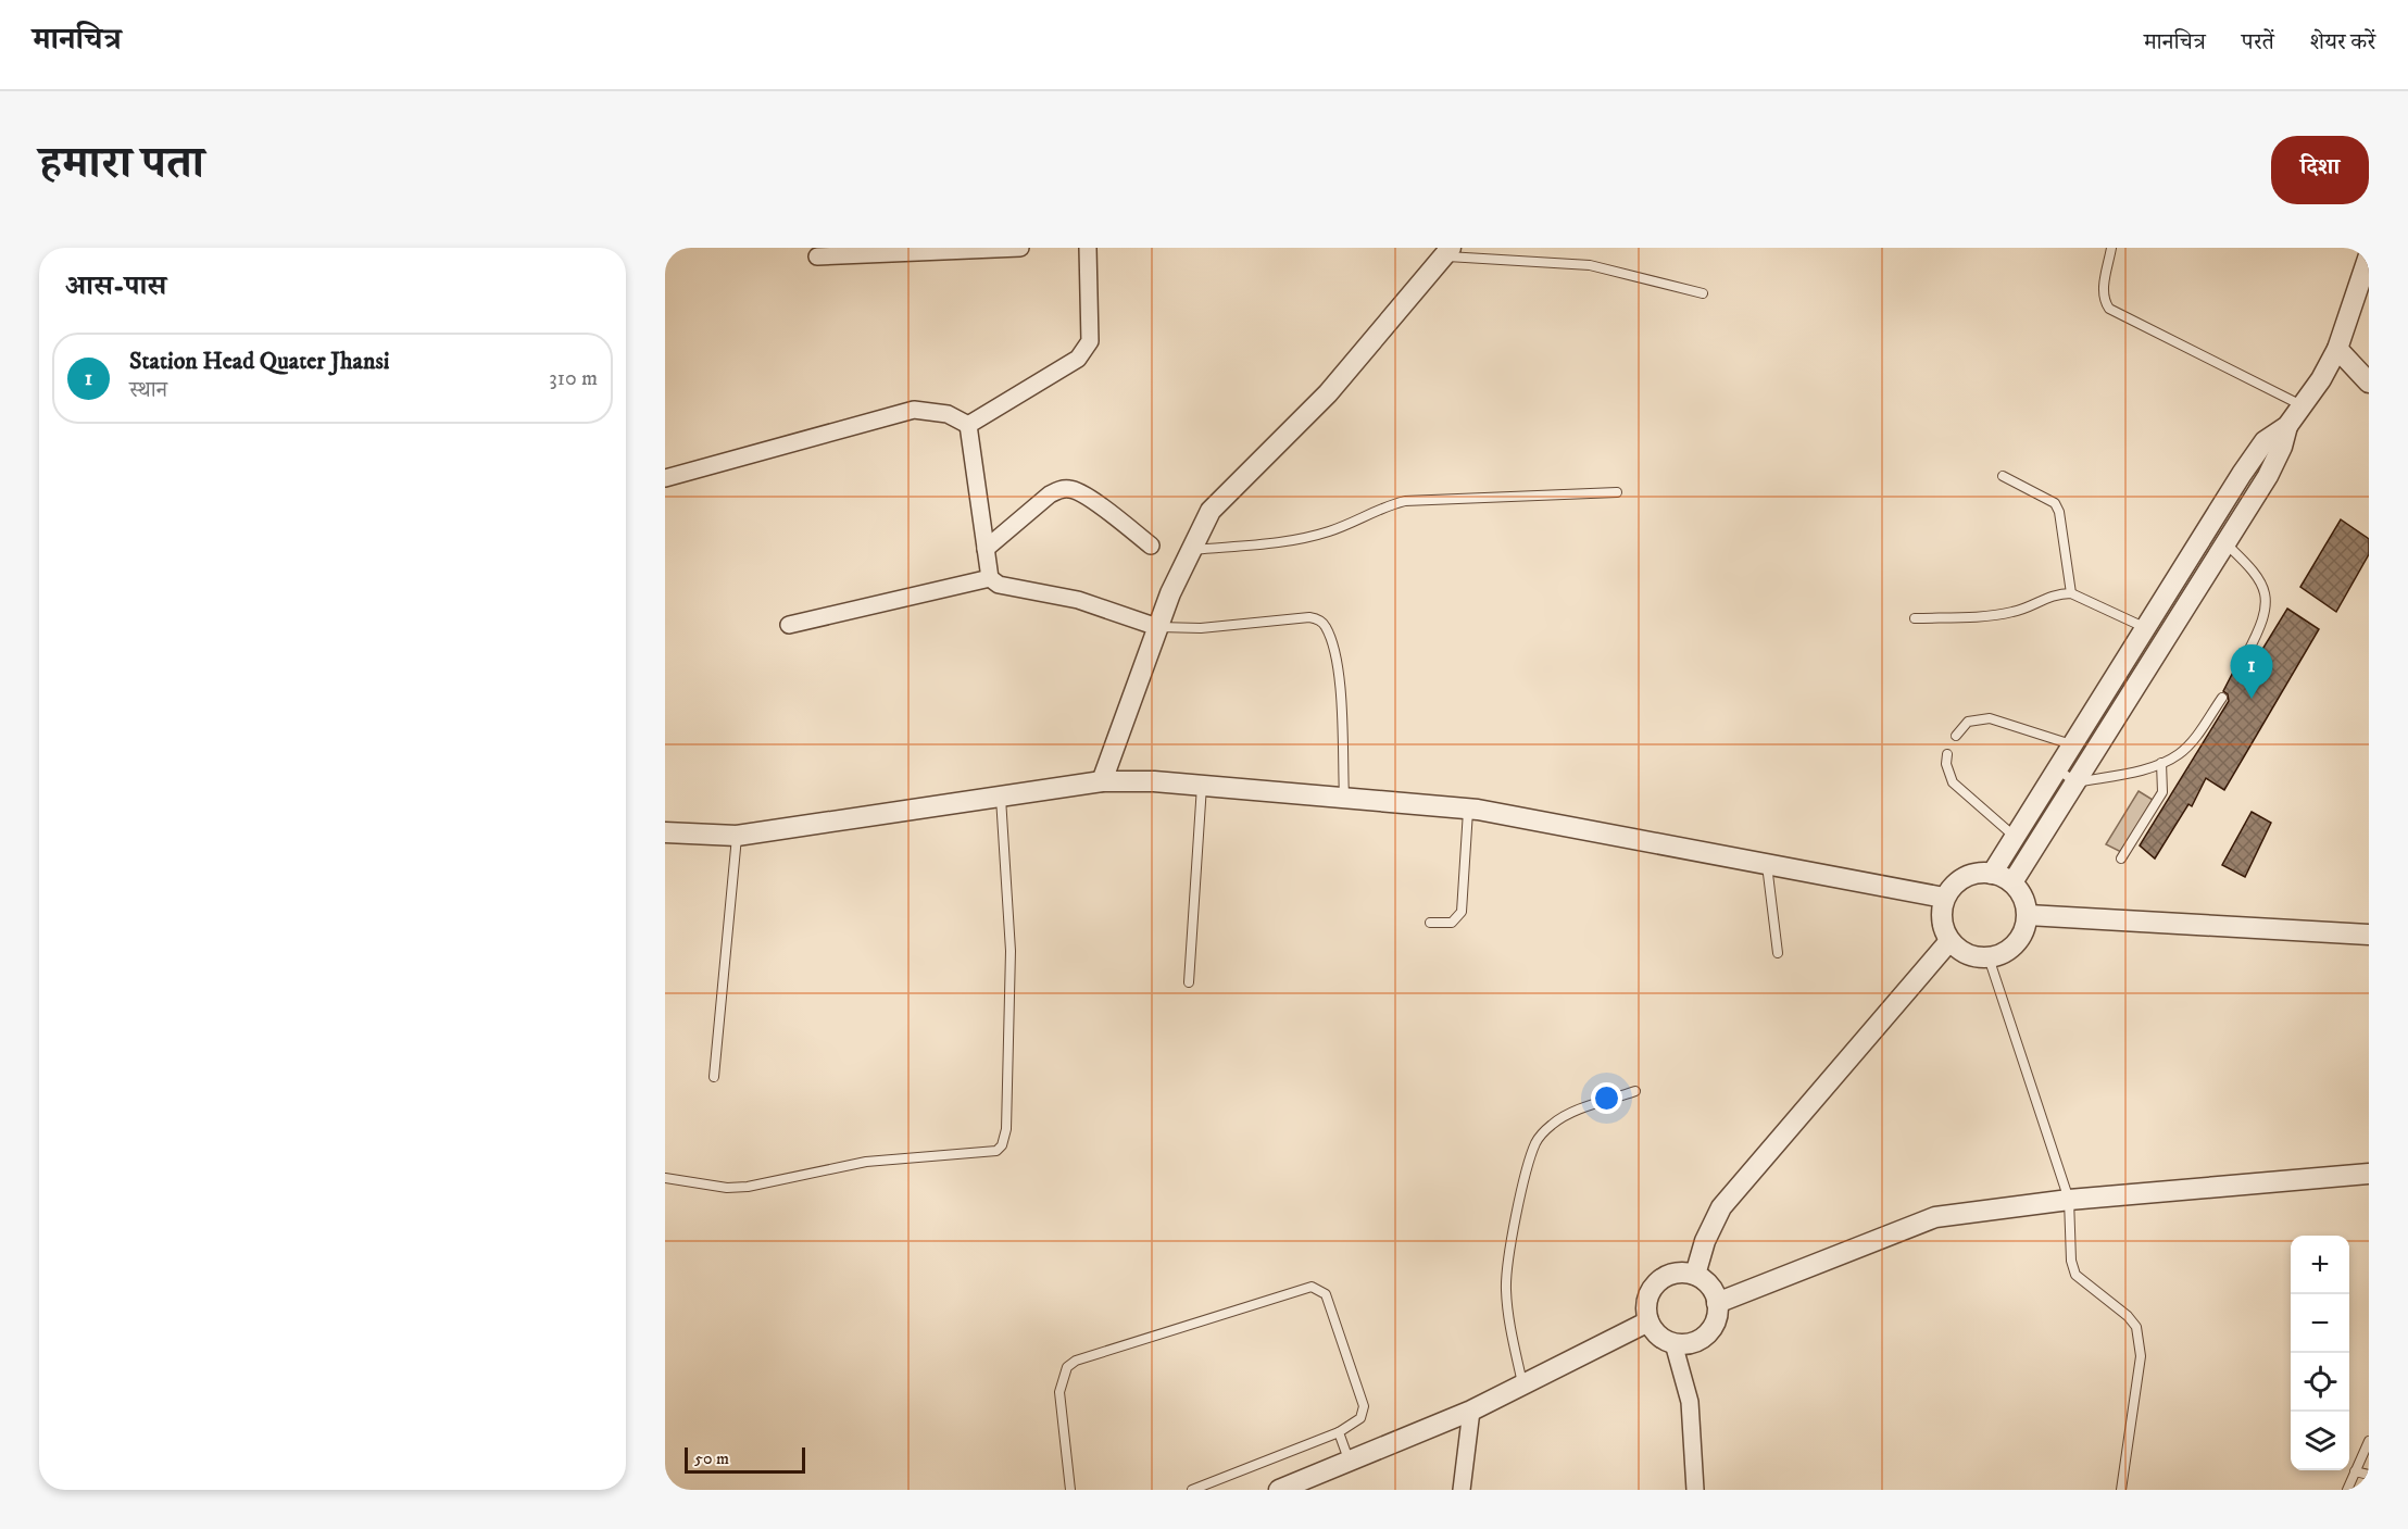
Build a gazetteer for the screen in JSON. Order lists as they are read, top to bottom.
{
  "scale_bar": "50 m",
  "page": {
    "header": "मानचित्र",
    "nav": ["मानचित्र", "परतें", "शेयर करें"],
    "title": "हमारा पता",
    "buttons": "दिशा",
    "heading": "आस-पास",
    "list": [
      {
        "mark": "1",
        "name": "Station Head Quater Jhansi",
        "note": "स्थान",
        "value": "310 m"
      }
    ],
    "pins": "1",
    "map_buttons": ["+", "−"],
    "scale": "50 m"
  }
}
